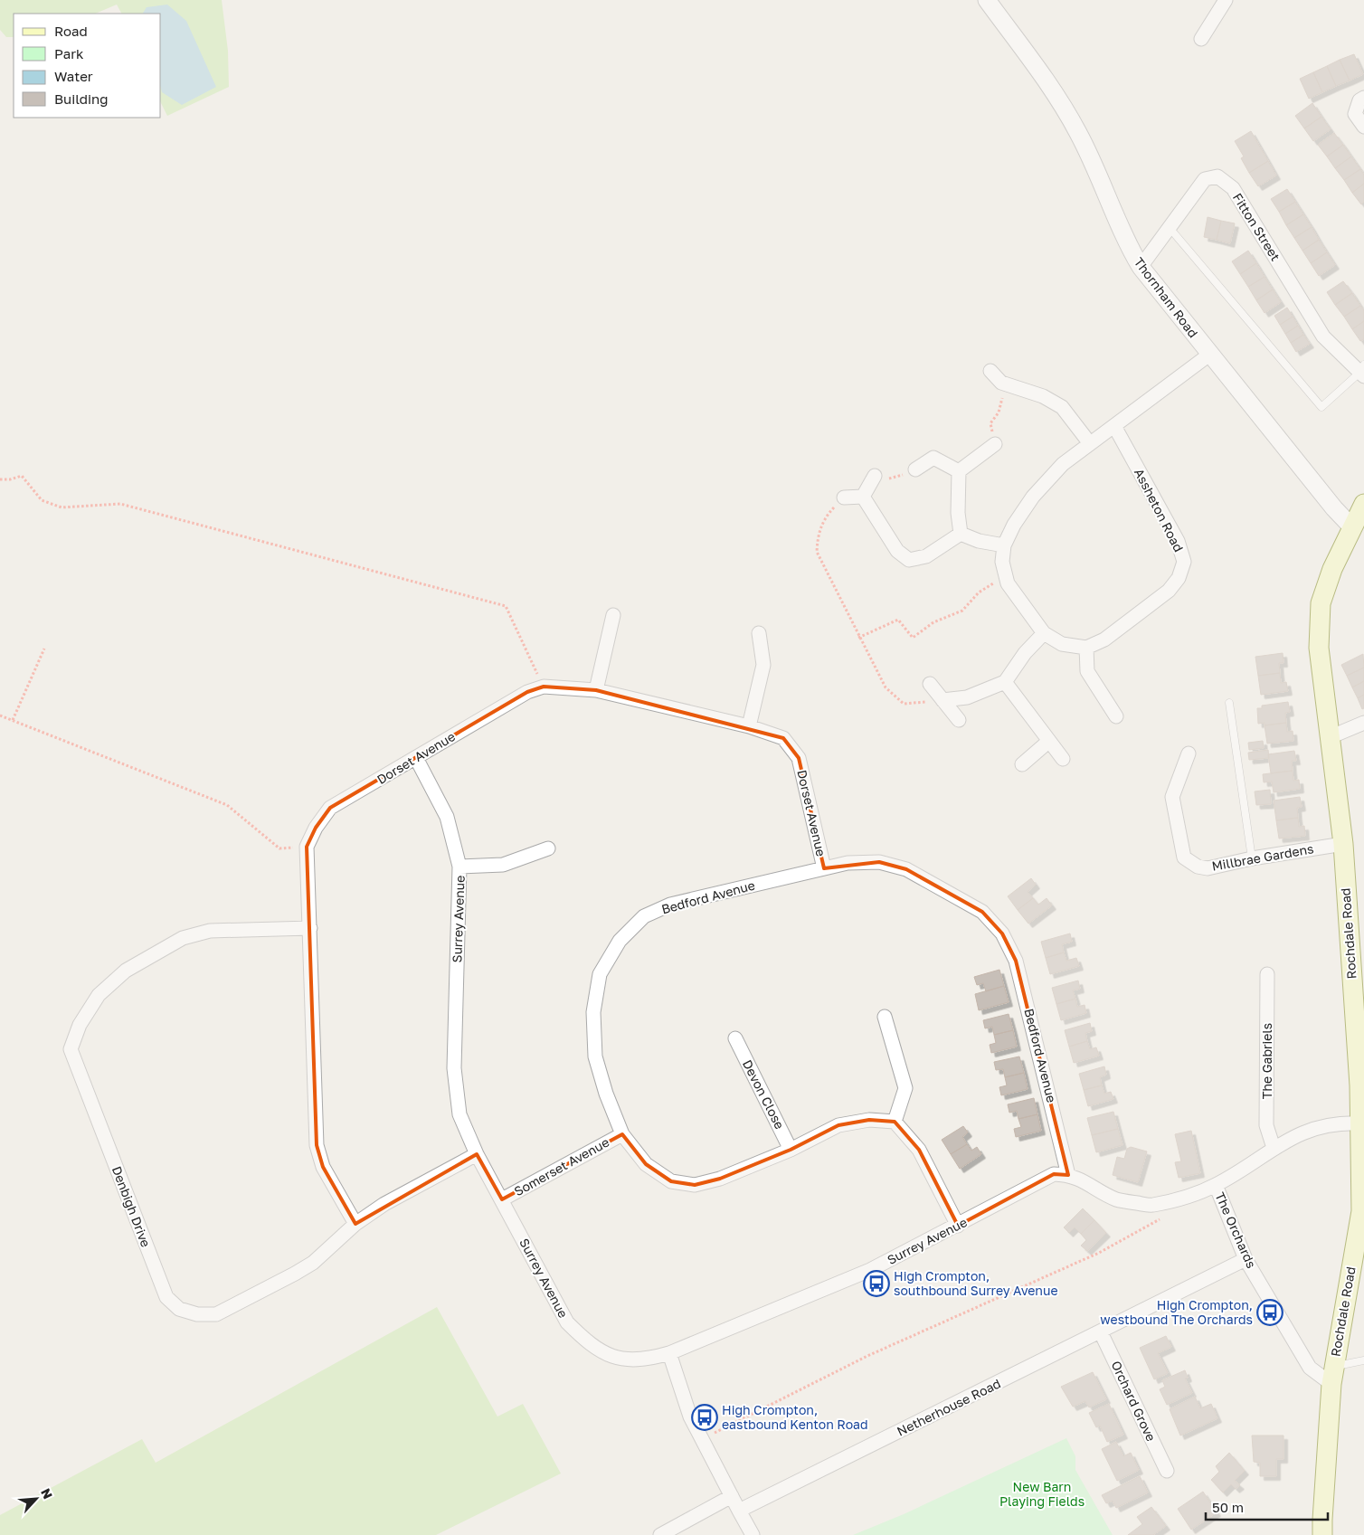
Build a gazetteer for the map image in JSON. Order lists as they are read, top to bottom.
{
  "streets": {
    "main road": ["Rochdale Road"],
    "street": [
      "Fitton Street",
      "Thornham Road",
      "Assheton Road",
      "Dorset Avenue",
      "Millbrae Gardens",
      "Bedford Avenue",
      "Surrey Avenue",
      "The Gabriels",
      "Devon Close",
      "Somerset Avenue",
      "Denbigh Drive",
      "The Orchards",
      "Orchard Grove",
      "Netherhouse Road"
    ]
  },
  "crossings": [
    ["Fitton Street", "Thornham Road"],
    ["Thornham Road", "Rochdale Road"],
    ["Dorset Avenue", "Bedford Avenue"],
    ["Dorset Avenue", "Surrey Avenue"],
    ["Dorset Avenue", "Denbigh Drive"],
    ["Millbrae Gardens", "Rochdale Road"],
    ["Bedford Avenue", "Surrey Avenue"],
    ["Bedford Avenue", "Devon Close"],
    ["Bedford Avenue", "Somerset Avenue"],
    ["Surrey Avenue", "Somerset Avenue"],
    ["Surrey Avenue", "Denbigh Drive"],
    ["Rochdale Road", "The Orchards"],
    ["The Gabriels", "The Orchards"],
    ["The Orchards", "Netherhouse Road"],
    ["Orchard Grove", "Netherhouse Road"]
  ],
  "parks": ["New Barn Playing Fields"],
  "places": {
    "bus stop": ["High Crompton, southbound Surrey Avenue", "High Crompton, westbound The Orchards", "High Crompton, eastbound Kenton Road"]
  },
  "legend": [
    "Road",
    "Park",
    "Water",
    "Building"
  ],
  "scale_bar": "50 m",
  "north": "top right"
}
